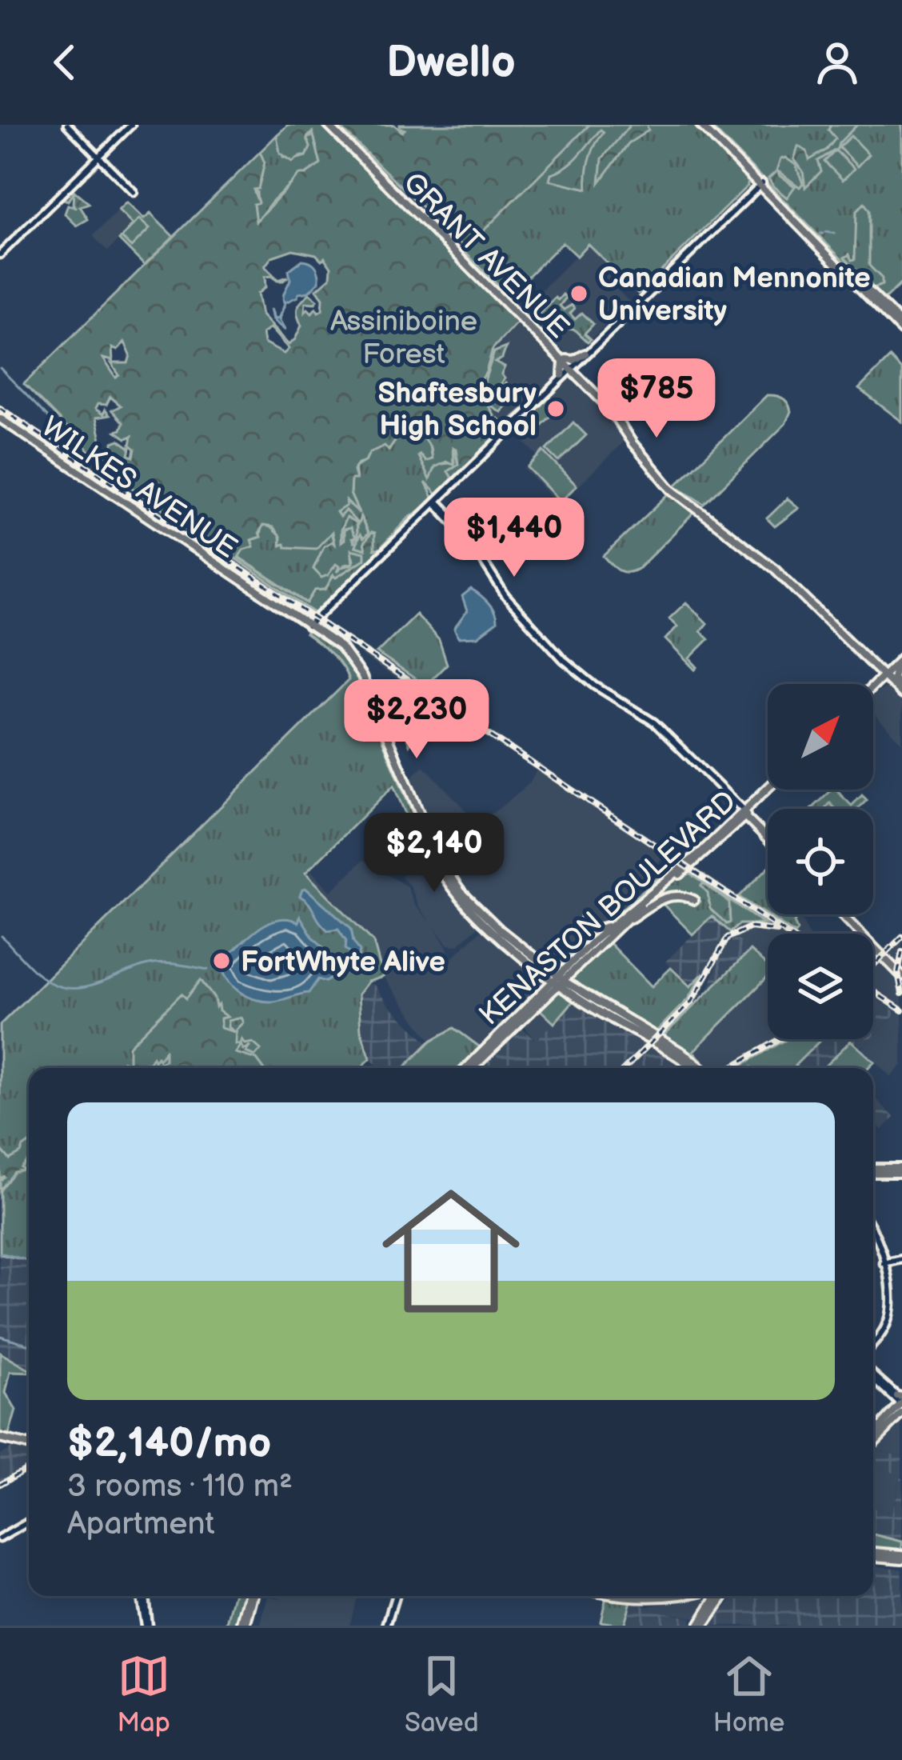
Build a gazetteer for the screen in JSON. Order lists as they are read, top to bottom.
{
  "streets": {
    "main road": ["GRANT AVENUE", "WILKES AVENUE", "KENASTON BOULEVARD"]
  },
  "parks": ["Assiniboine Forest"],
  "places": ["Canadian Mennonite University", "Shaftesbury High School", "FortWhyte Alive"],
  "north": "top right",
  "page": {
    "header": "Dwello",
    "price": [
      "$785",
      "$1,440",
      "$2,230",
      "$2,140"
    ],
    "list": [
      {
        "name": "$2,140/mo",
        "note": "3 rooms · 110 m² · Apartment"
      }
    ],
    "tabs": ["Map", "Saved", "Home"]
  }
}
